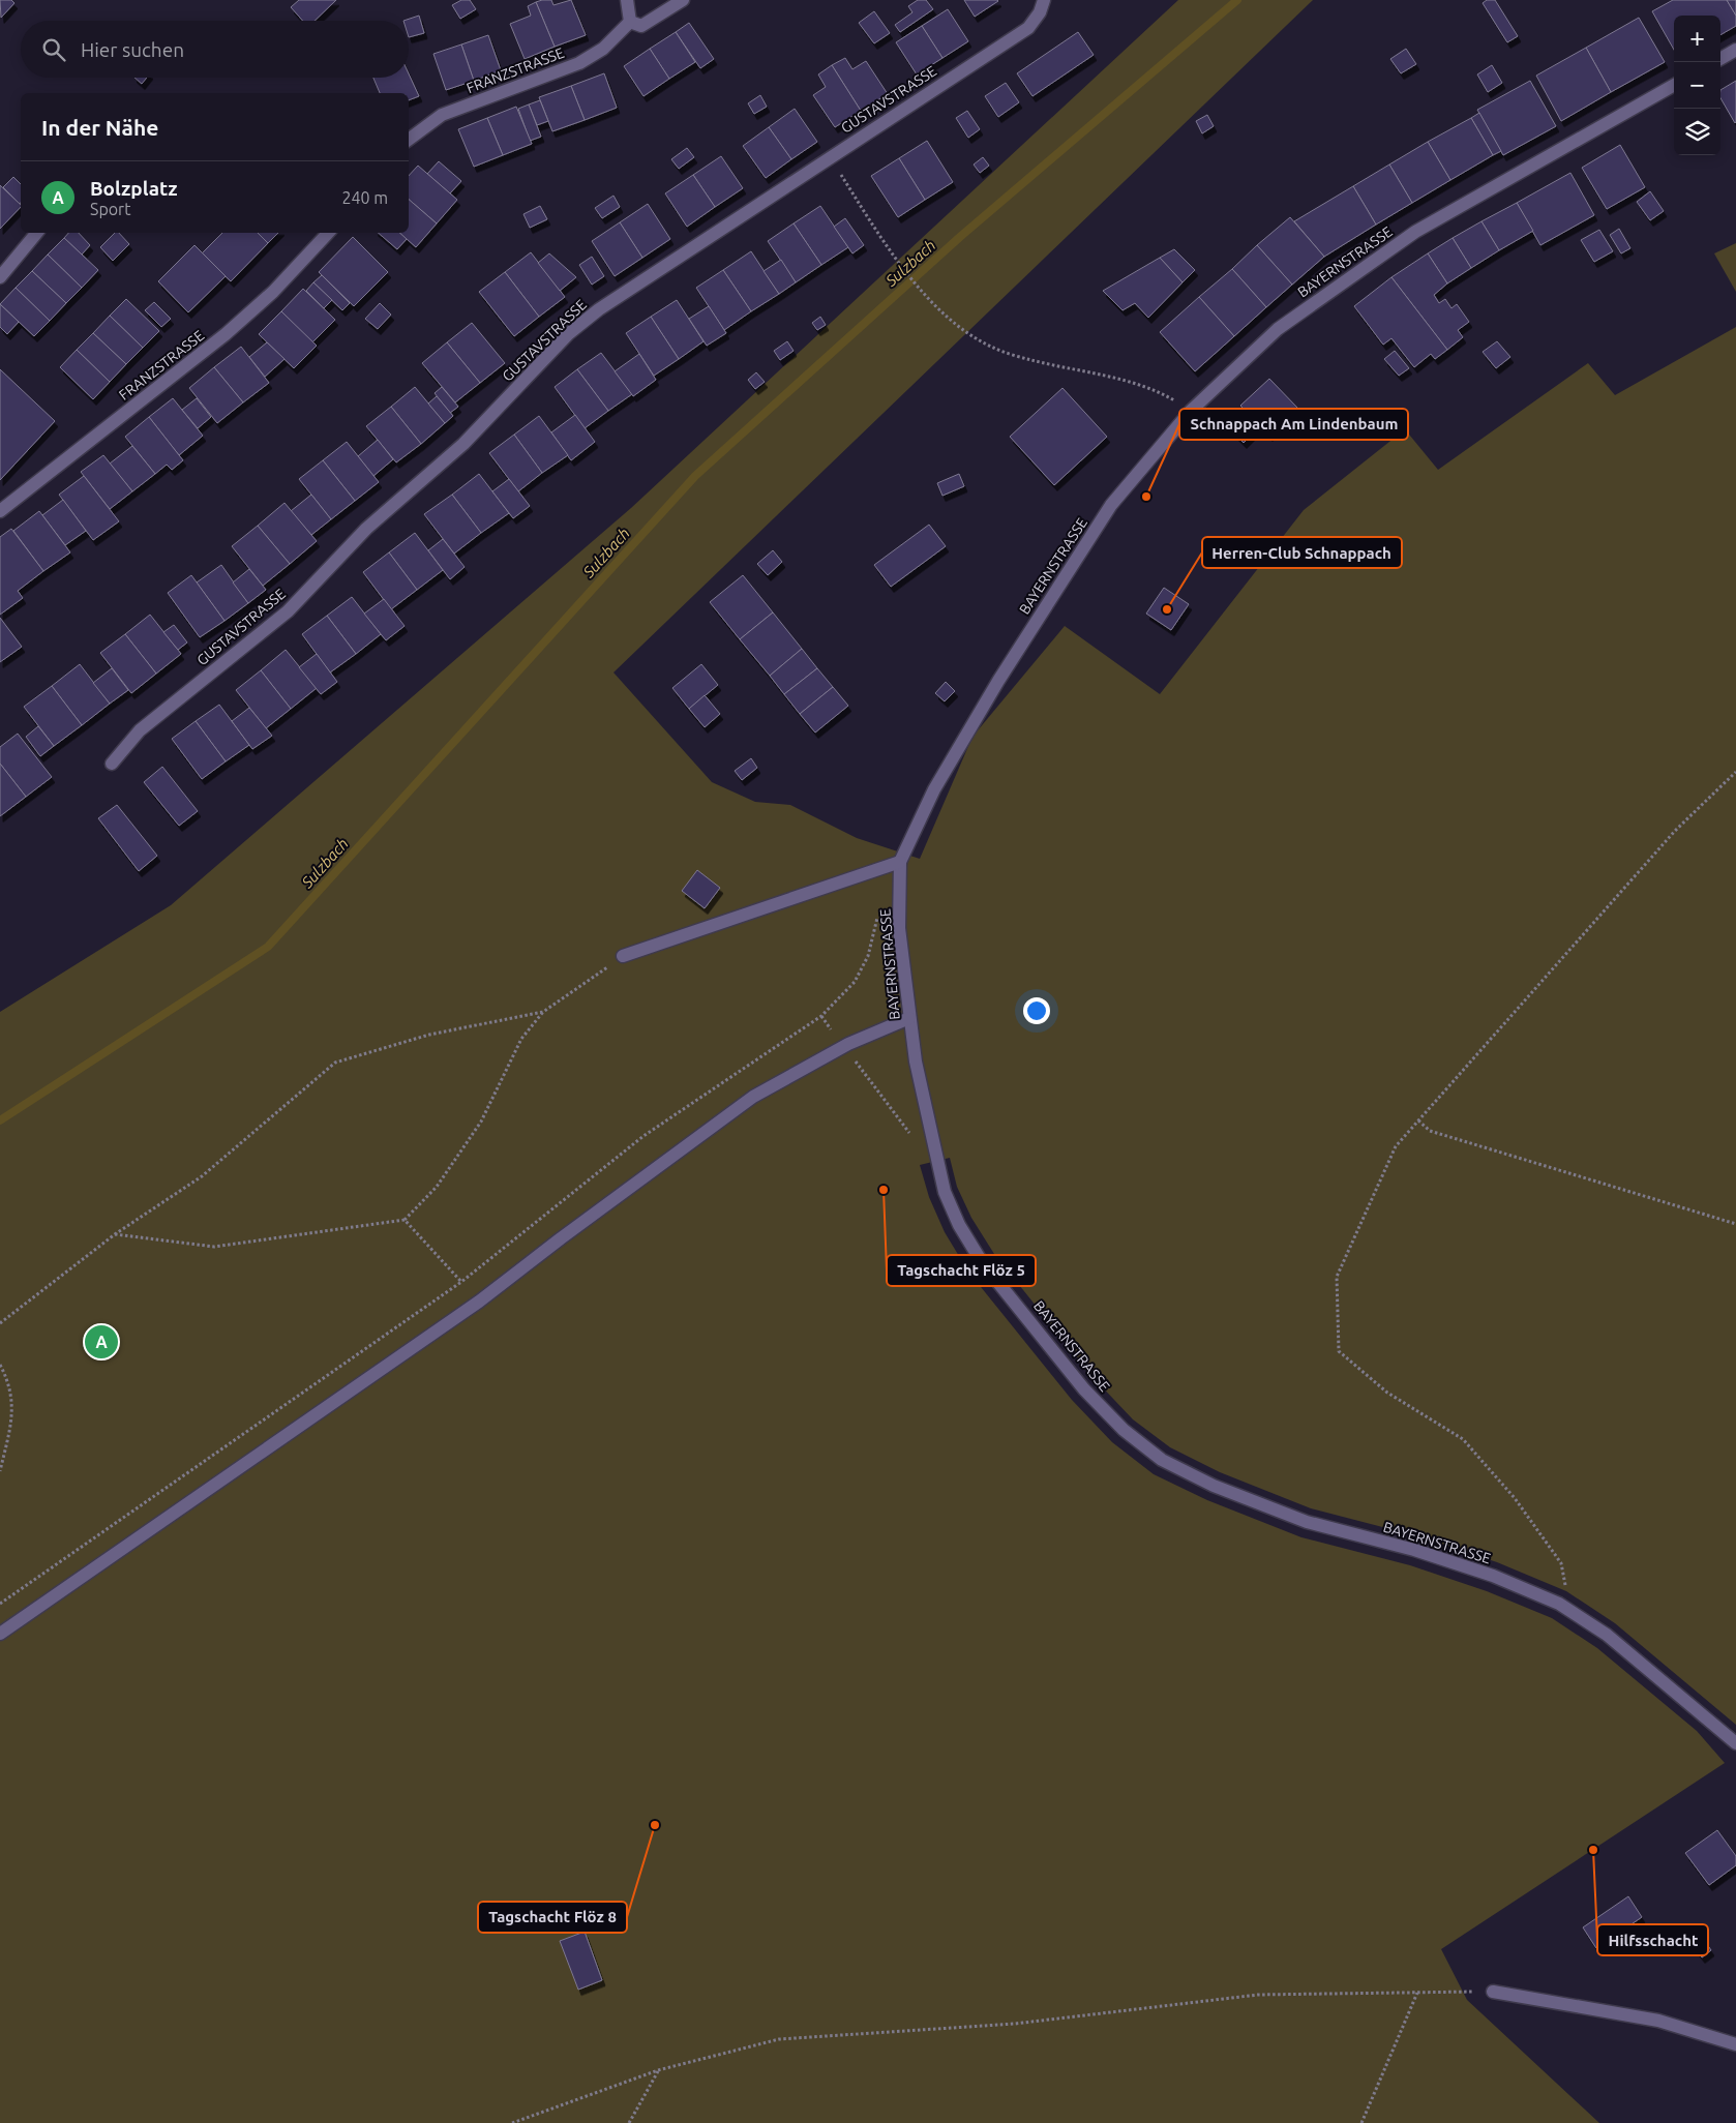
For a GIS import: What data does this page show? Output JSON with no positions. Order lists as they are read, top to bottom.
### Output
{
  "streets": {
    "street": ["FRANZSTRASSE", "GUSTAVSTRASSE", "BAYERNSTRASSE"]
  },
  "water": ["Sulzbach"],
  "places": [
    "Schnappach Am Lindenbaum",
    "Herren-Club Schnappach",
    "Tagschacht Flöz 5",
    "Tagschacht Flöz 8",
    "Hilfsschacht"
  ],
  "page": {
    "map_buttons": ["+", "−"],
    "search": "Hier suchen",
    "heading": "In der Nähe",
    "list": [
      {
        "mark": "A",
        "name": "Bolzplatz",
        "note": "Sport",
        "value": "240 m"
      }
    ],
    "pins": "A"
  }
}
